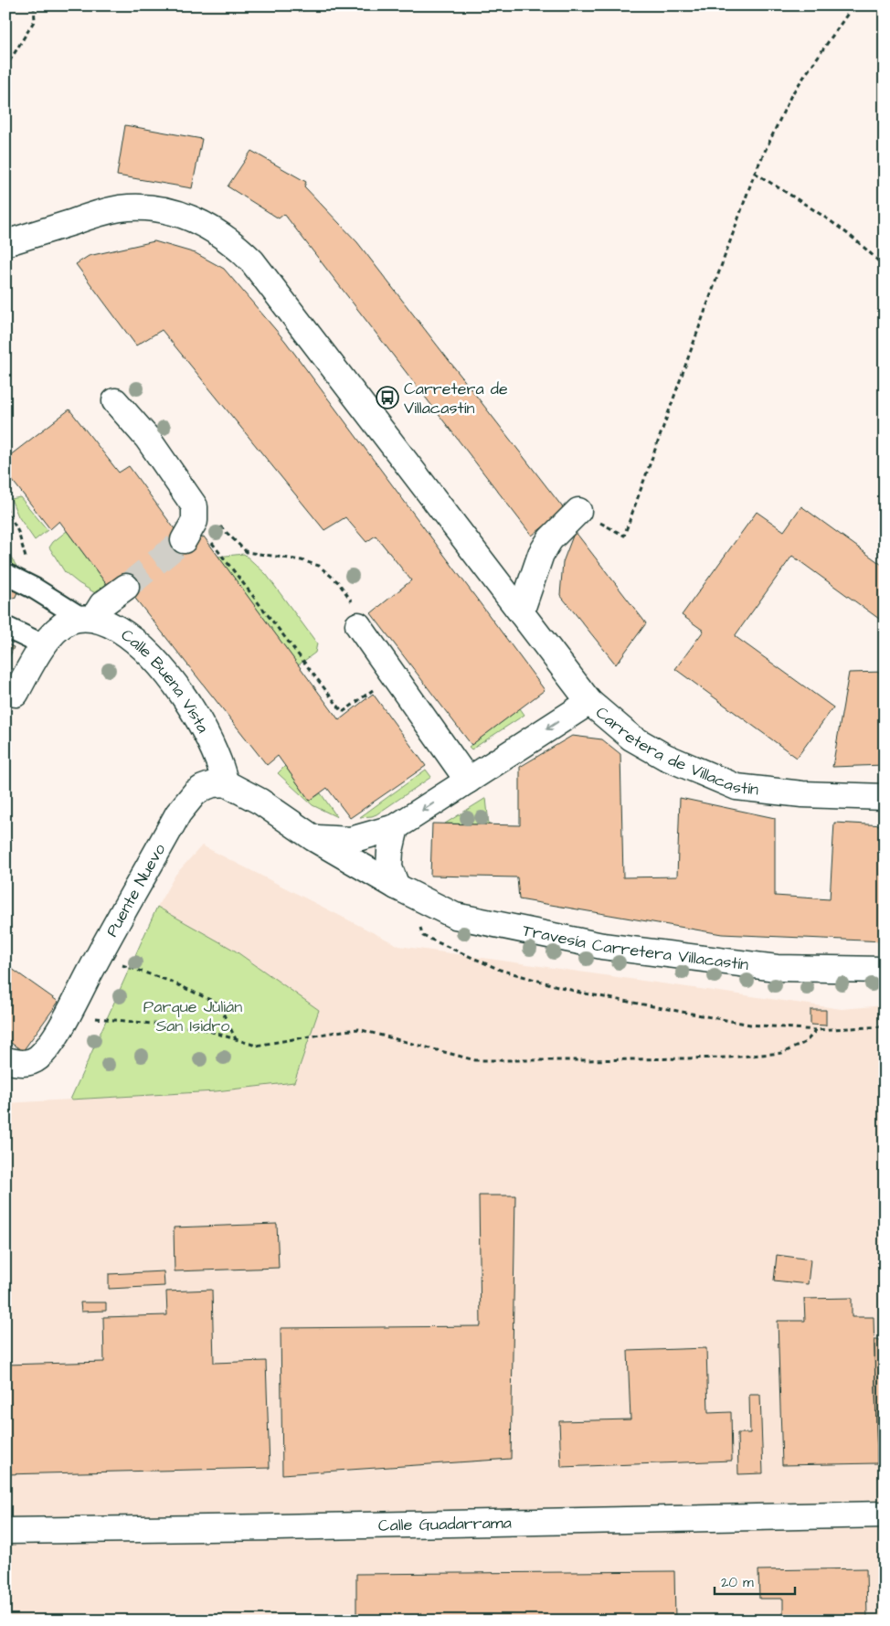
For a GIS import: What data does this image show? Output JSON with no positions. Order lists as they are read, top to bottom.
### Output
{
  "streets": {
    "street": [
      "Calle Buena Vista",
      "Carretera de Villacastín",
      "Puente Nuevo",
      "Travesía Carretera Villacastín",
      "Calle Guadarrama"
    ]
  },
  "crossings": [
    ["Calle Buena Vista", "Puente Nuevo"]
  ],
  "parks": ["Parque Julián San Isidro"],
  "places": {
    "bus stop": ["Carretera de Villacastín"]
  },
  "scale_bar": "20 m"
}
